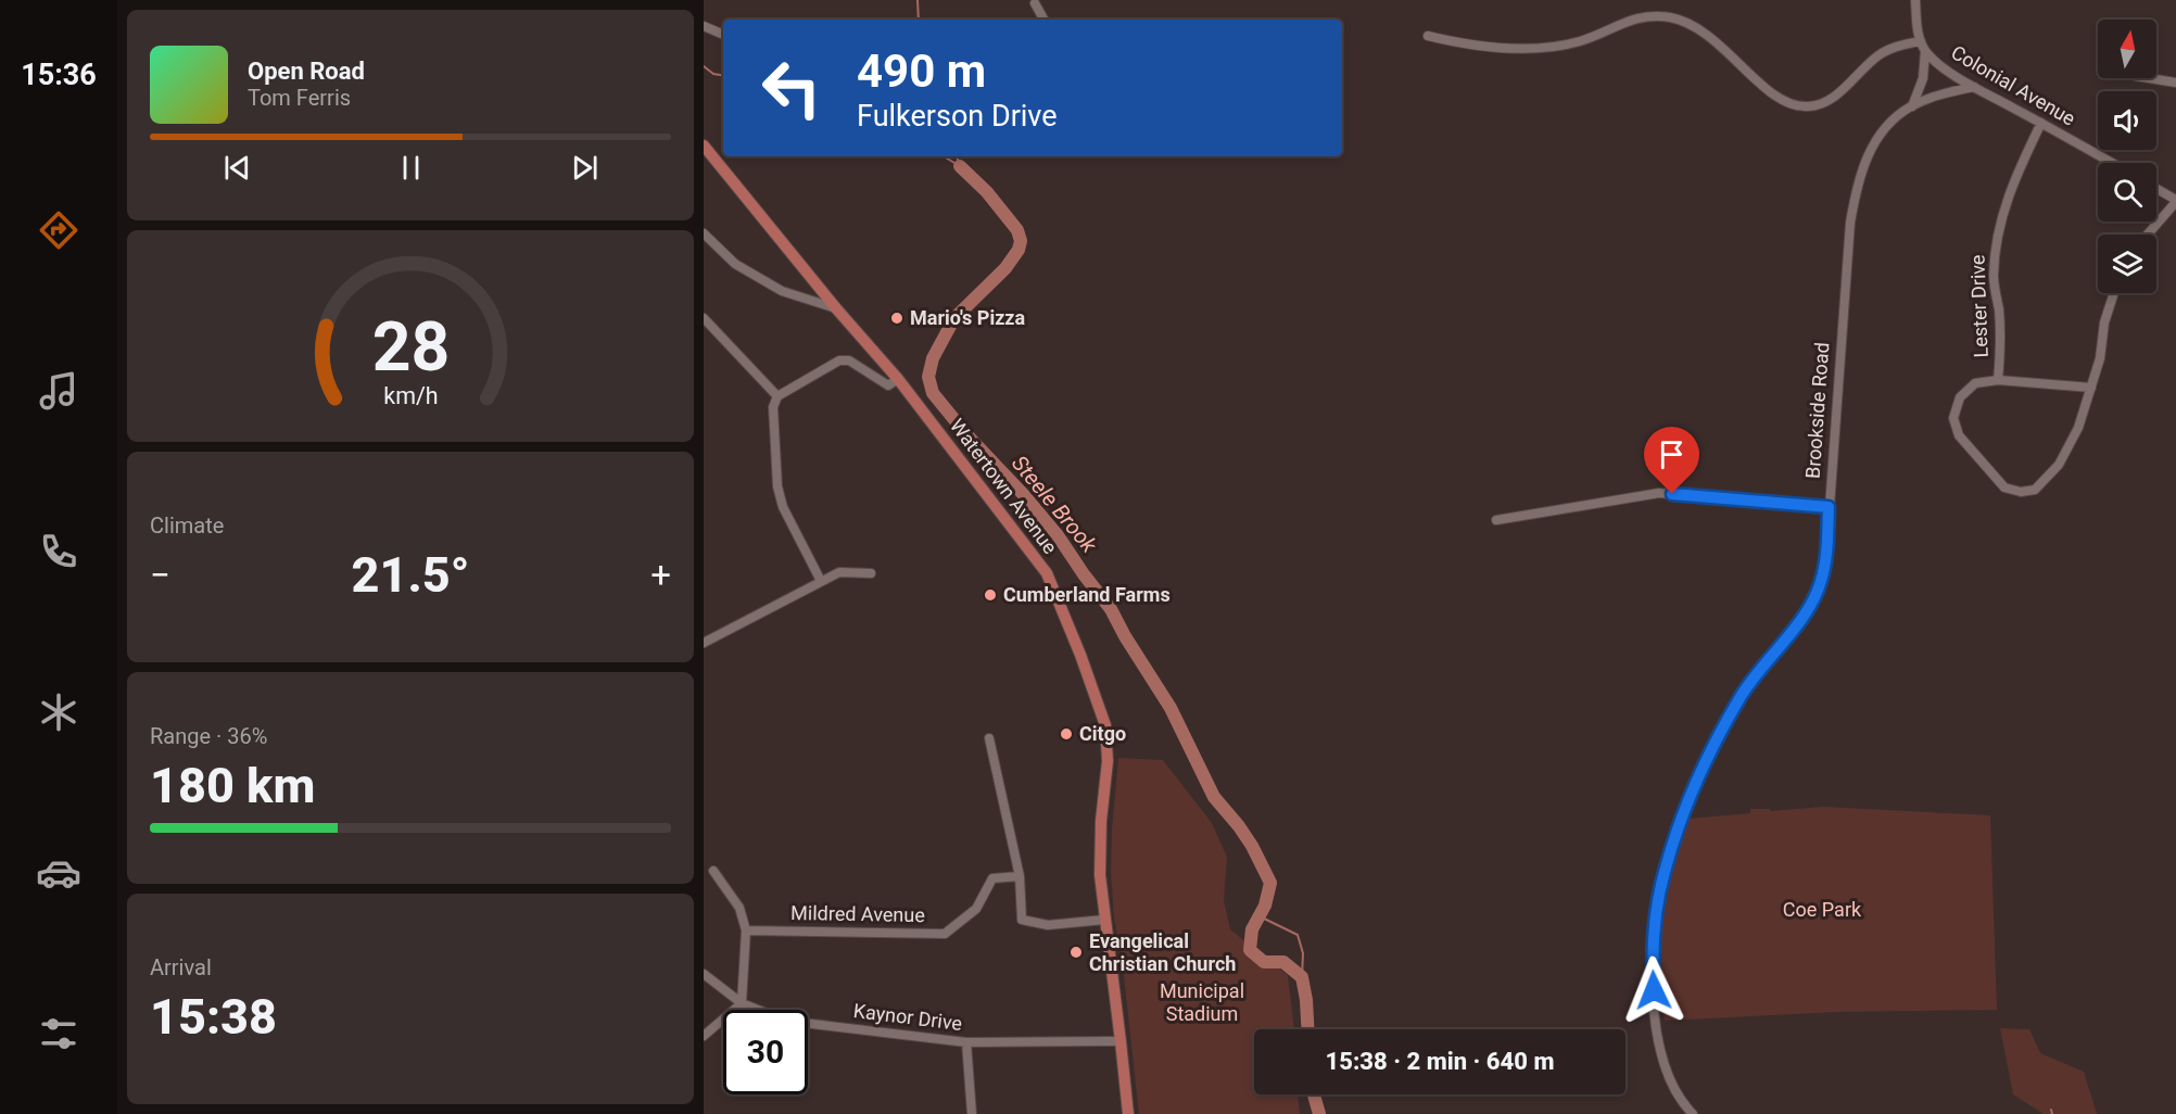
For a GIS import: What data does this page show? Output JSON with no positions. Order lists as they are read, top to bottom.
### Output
{
  "streets": {
    "main road": ["Watertown Avenue"],
    "street": [
      "Colonial Avenue",
      "Lester Drive",
      "Brookside Road",
      "Mildred Avenue",
      "Kaynor Drive"
    ]
  },
  "crossings": [
    ["Colonial Avenue", "Lester Drive"],
    ["Colonial Avenue", "Brookside Road"],
    ["Watertown Avenue", "Kaynor Drive"]
  ],
  "water": ["Steele Brook"],
  "parks": ["Coe Park", "Municipal Stadium"],
  "places": [
    "Mario's Pizza",
    "Cumberland Farms",
    "Citgo",
    "Evangelical Christian Church"
  ],
  "north": "top",
  "page": {
    "tabs": "15:36",
    "turn": ["490 m", "Fulkerson Drive"],
    "song": ["Open Road", "Tom Ferris"],
    "tile": [
      "Climate",
      ["Range · 36%", "180 km"],
      ["Arrival", "15:38"]
    ],
    "heat": ["−", "21.5°", "+"],
    "limit": "30",
    "trip": "15:38 · 2 min · 640 m",
    "gauge": ["28", "km/h"]
  }
}
